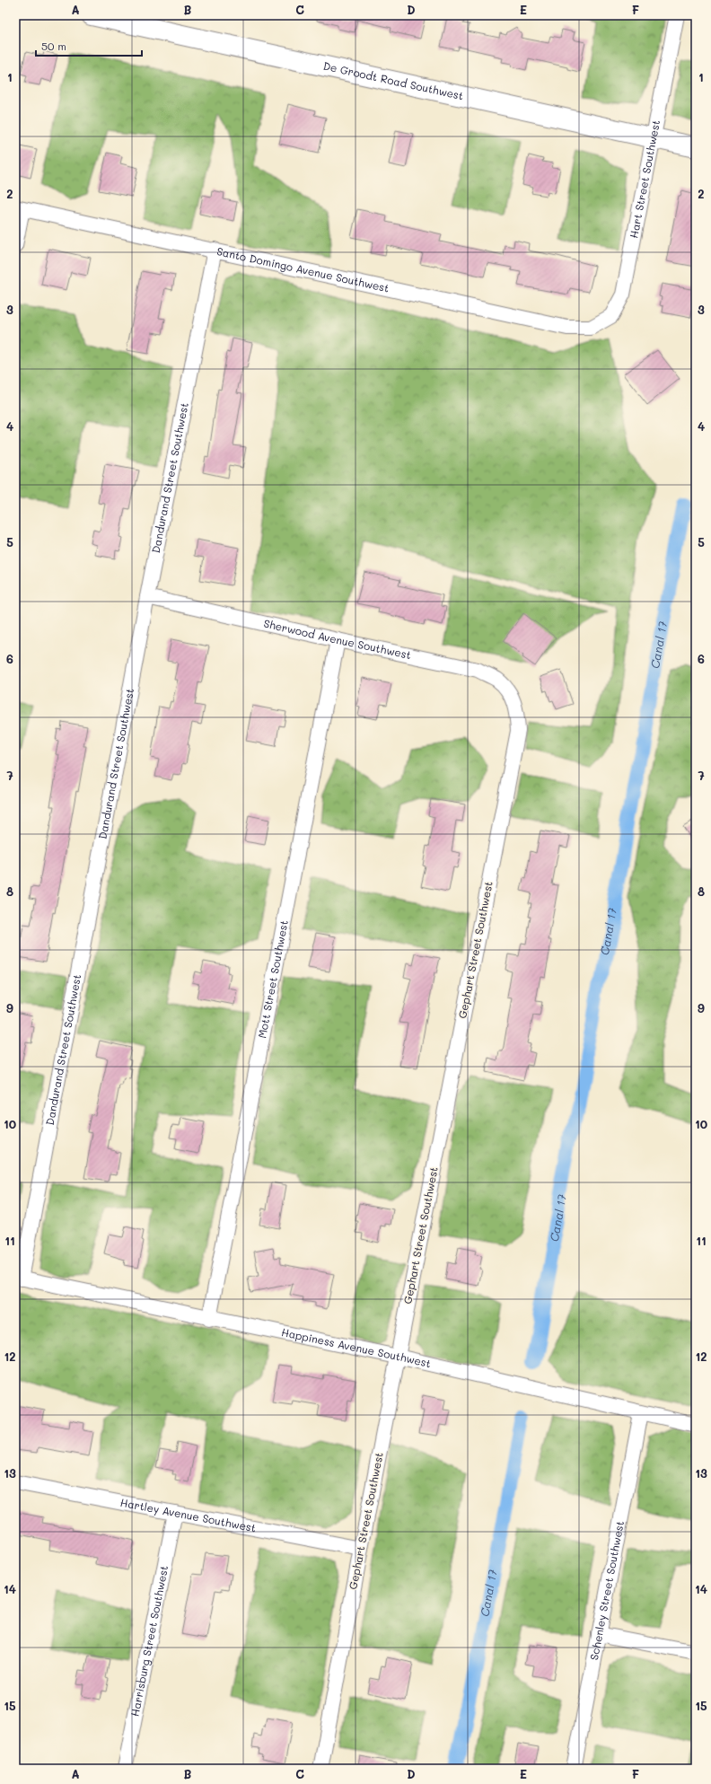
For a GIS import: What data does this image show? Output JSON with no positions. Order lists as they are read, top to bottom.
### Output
{
  "streets": {
    "street": [
      "De Groodt Road Southwest",
      "Hart Street Southwest",
      "Santo Domingo Avenue Southwest",
      "Dandurand Street Southwest",
      "Sherwood Avenue Southwest",
      "Gephart Street Southwest",
      "Mott Street Southwest",
      "Happiness Avenue Southwest",
      "Hartley Avenue Southwest",
      "Schenley Street Southwest",
      "Harrisburg Street Southwest"
    ]
  },
  "crossings": [
    ["De Groodt Road Southwest", "Hart Street Southwest"],
    ["Hart Street Southwest", "Santo Domingo Avenue Southwest"],
    ["Santo Domingo Avenue Southwest", "Dandurand Street Southwest"],
    ["Dandurand Street Southwest", "Sherwood Avenue Southwest"],
    ["Dandurand Street Southwest", "Happiness Avenue Southwest"],
    ["Sherwood Avenue Southwest", "Gephart Street Southwest"],
    ["Sherwood Avenue Southwest", "Mott Street Southwest"],
    ["Gephart Street Southwest", "Happiness Avenue Southwest"],
    ["Gephart Street Southwest", "Hartley Avenue Southwest"],
    ["Mott Street Southwest", "Happiness Avenue Southwest"],
    ["Happiness Avenue Southwest", "Schenley Street Southwest"],
    ["Hartley Avenue Southwest", "Harrisburg Street Southwest"]
  ],
  "water": ["Canal 17"],
  "scale_bar": "50 m",
  "grid": {
    "columns": [
      "A",
      "B",
      "C",
      "D",
      "E",
      "F"
    ],
    "rows": [
      "1",
      "2",
      "3",
      "4",
      "5",
      "6",
      "7",
      "8",
      "9",
      "10",
      "11",
      "12",
      "13",
      "14",
      "15"
    ]
  }
}
